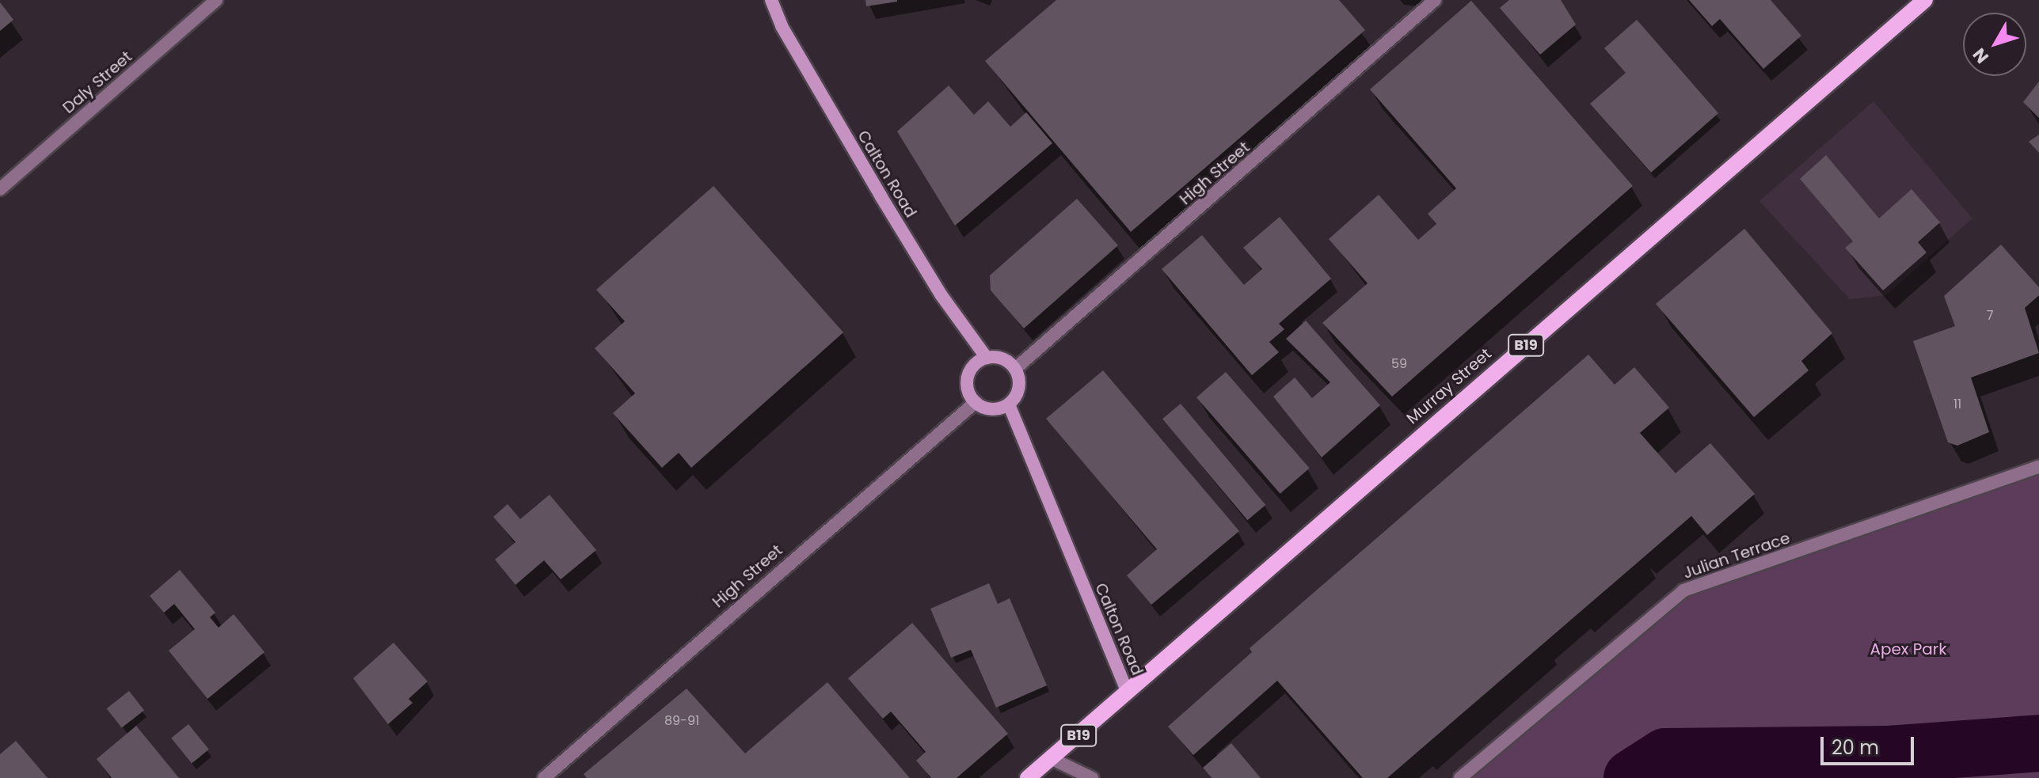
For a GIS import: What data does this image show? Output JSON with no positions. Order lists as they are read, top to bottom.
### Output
{
  "streets": {
    "main road": ["Calton Road", "B19", "Murray Street"],
    "street": ["Daly Street", "High Street", "Julian Terrace"]
  },
  "crossings": [
    ["High Street", "Calton Road"],
    ["Calton Road", "Murray Street"]
  ],
  "parks": ["Apex Park"],
  "house_numbers": [
    "7",
    "59",
    "11",
    "89-91"
  ],
  "scale_bar": "20 m",
  "north": "bottom left"
}
